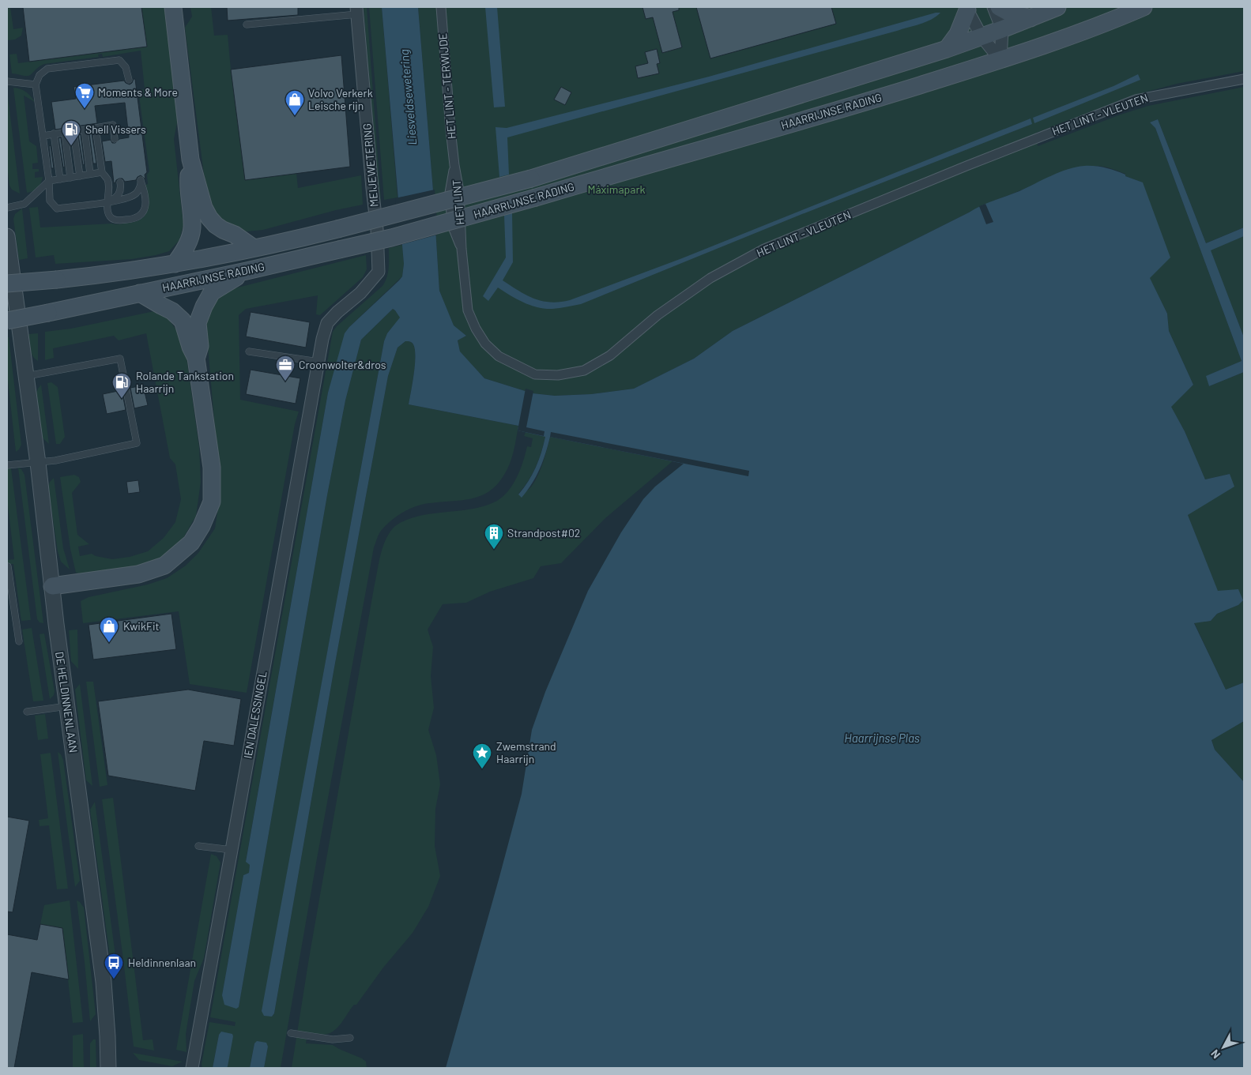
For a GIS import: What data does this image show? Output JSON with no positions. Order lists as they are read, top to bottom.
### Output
{
  "streets": {
    "main road": ["HAARRIJNSE RADING"],
    "street": [
      "HET LINT - TERWIJDE",
      "HET LINT - VLEUTEN",
      "MEIJEWETERING",
      "HET LINT",
      "DE HELDINNENLAAN",
      "IEN DALESSINGEL"
    ]
  },
  "crossings": [
    ["HET LINT - TERWIJDE", "HET LINT"],
    ["HET LINT - VLEUTEN", "HET LINT"],
    ["MEIJEWETERING", "IEN DALESSINGEL"]
  ],
  "water": ["Liesveldsewetering", "Haarrijnse Plas"],
  "parks": ["Máximapark"],
  "places": {
    "supermarket": ["Moments & More"],
    "shop": ["Volvo Verkerk Leische rijn", "KwikFit"],
    "fuel station": ["Shell Vissers", "Rolande Tankstation Haarrijn"],
    "office": ["Croonwolter&dros"],
    "building": ["Strandpost#02"],
    "place": ["Zwemstrand Haarrijn"],
    "bus stop": ["Heldinnenlaan"]
  },
  "north": "bottom left"
}
